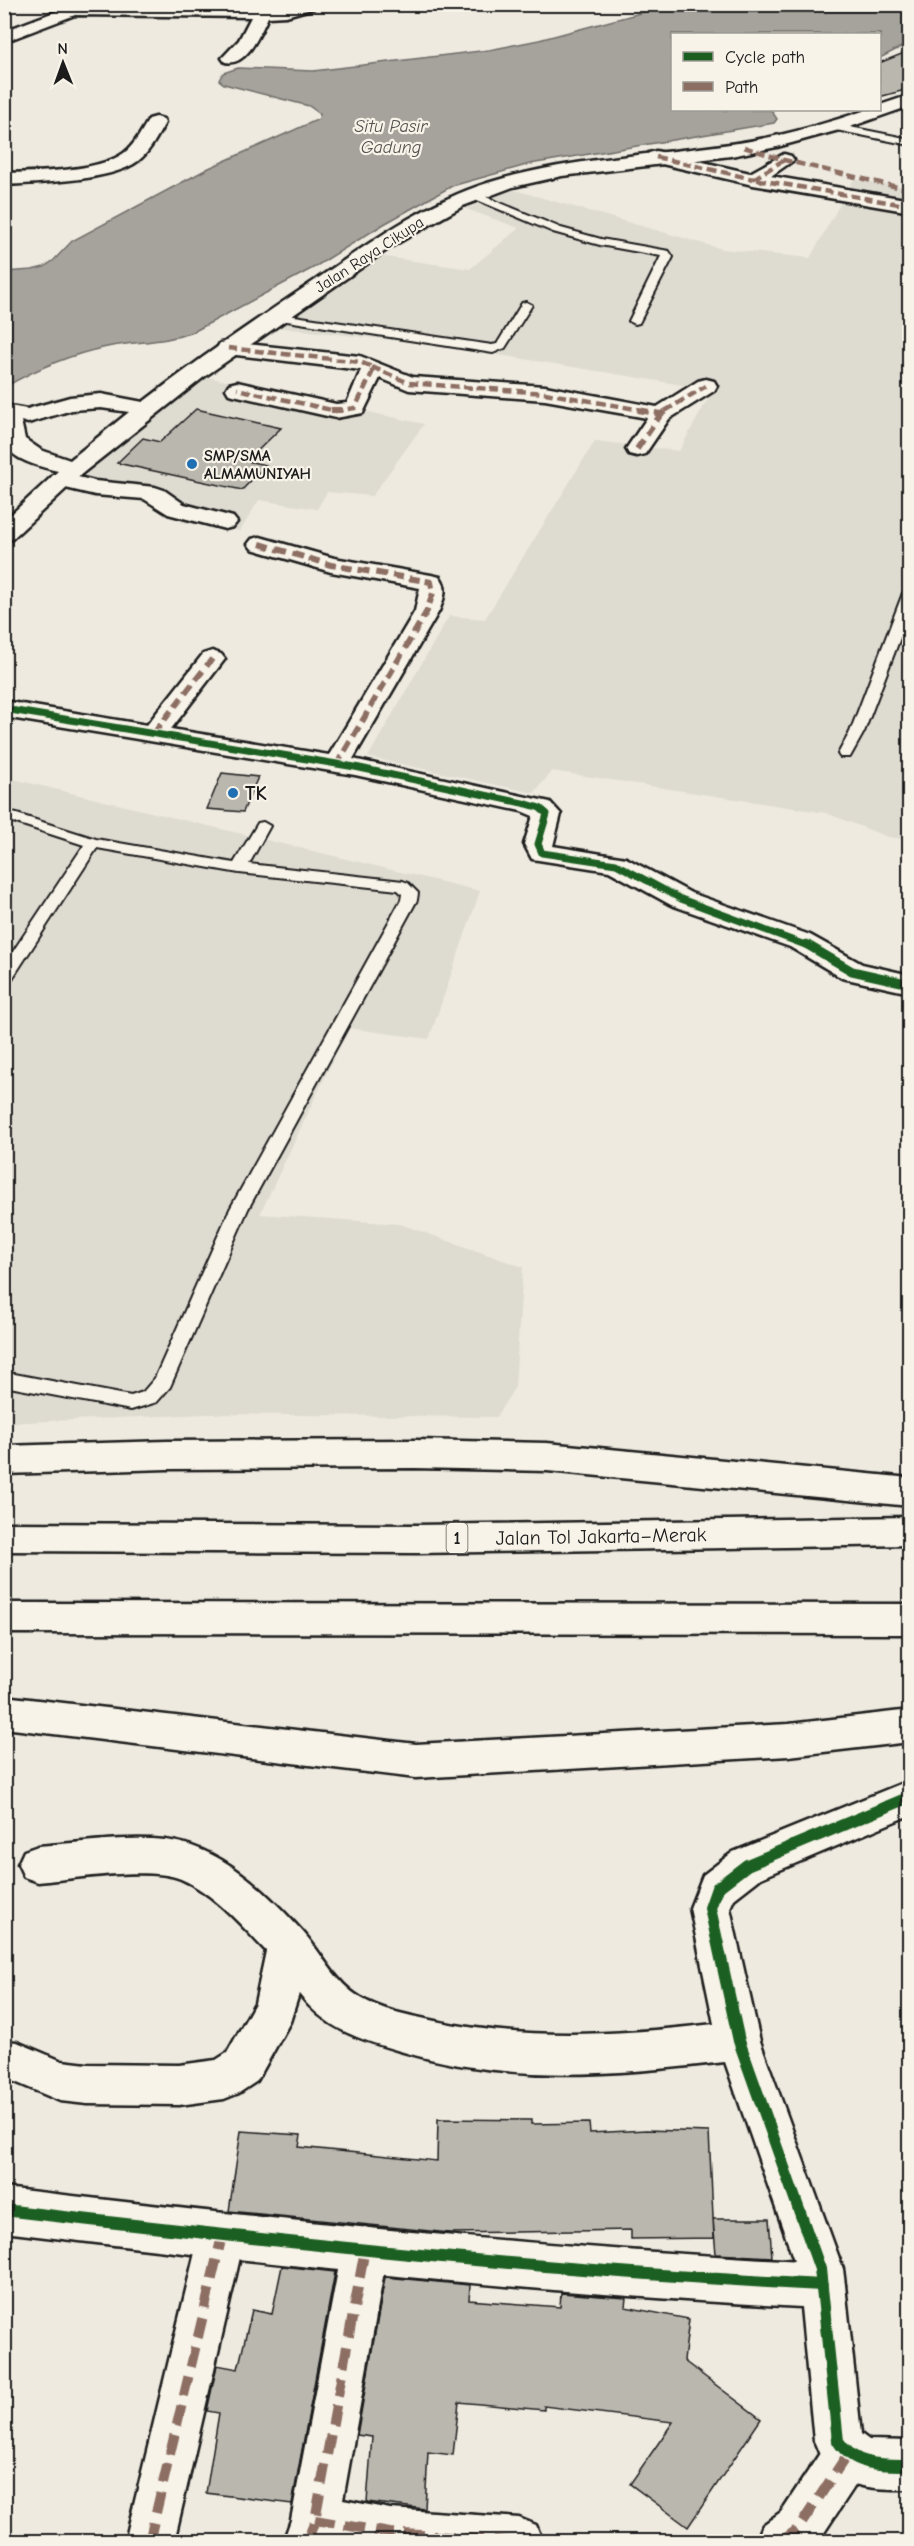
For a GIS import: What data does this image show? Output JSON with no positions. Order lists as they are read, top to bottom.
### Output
{
  "streets": {
    "main road": ["Jalan Raya Cikupa", "Jalan Tol Jakarta–Merak", "1"]
  },
  "water": ["Situ Pasir Gadung"],
  "places": ["SMP/SMA ALMAMUNIYAH", "TK"],
  "legend": ["Cycle path", "Path"],
  "north": "top"
}
